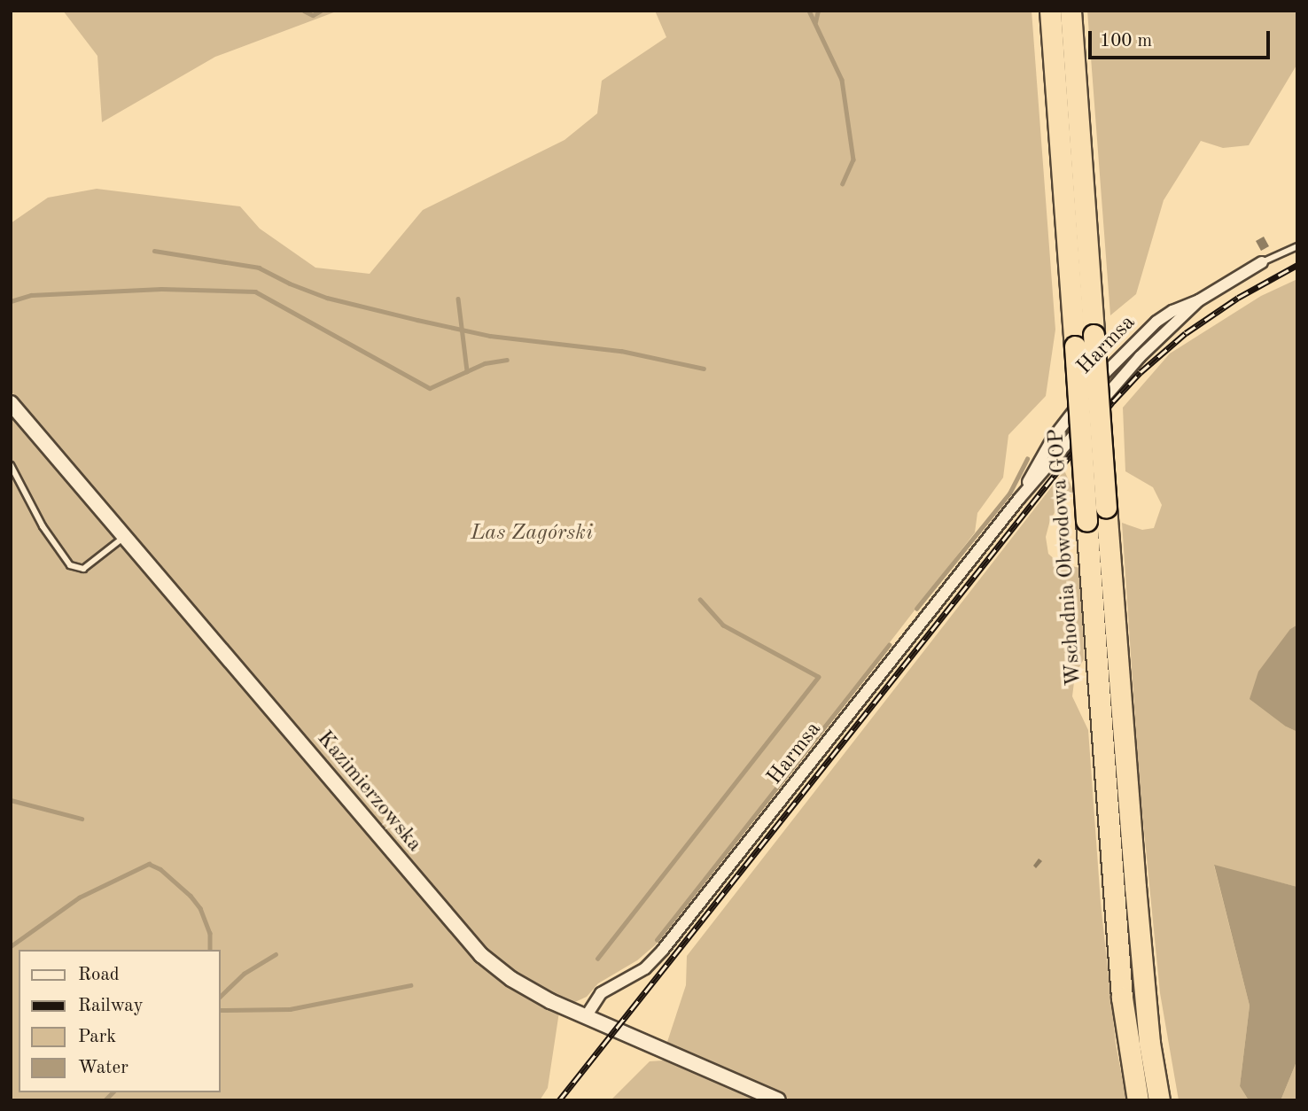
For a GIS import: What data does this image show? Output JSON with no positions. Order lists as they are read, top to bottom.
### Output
{
  "streets": {
    "highway": ["Wschodnia Obwodowa GOP"],
    "street": ["Harmsa", "Kazimierzowska"]
  },
  "crossings": [
    ["Harmsa", "Kazimierzowska"]
  ],
  "parks": ["Las Zagórski"],
  "legend": [
    "Road",
    "Railway",
    "Park",
    "Water"
  ],
  "scale_bar": "100 m"
}
